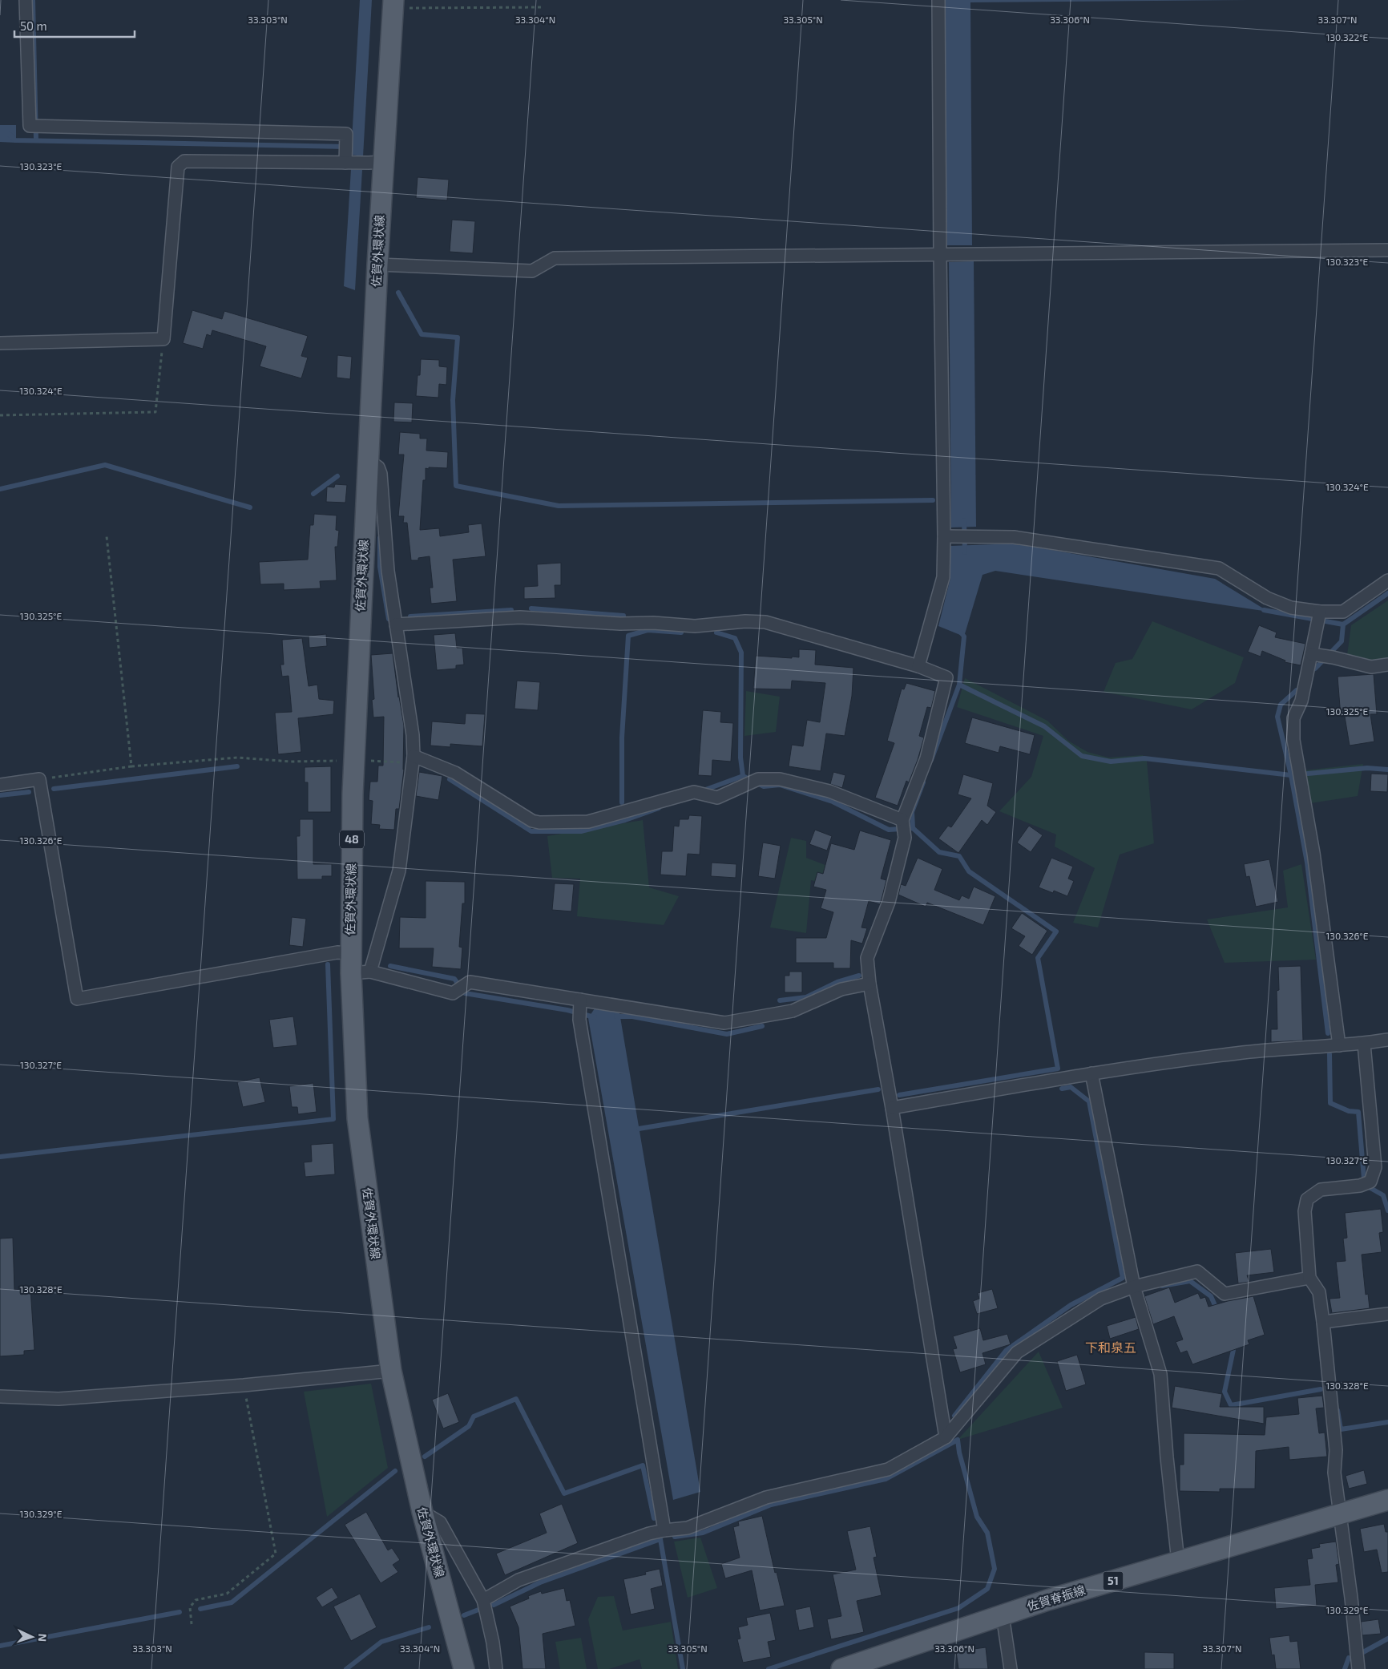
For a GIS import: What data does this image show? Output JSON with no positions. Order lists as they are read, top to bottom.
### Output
{
  "streets": {
    "main road": [
      "佐賀外環状線",
      "48",
      "51",
      "佐賀脊振線"
    ]
  },
  "districts": ["下和泉五"],
  "scale_bar": "50 m",
  "north": "right",
  "coordinates": [
    "33.303°N",
    "33.304°N",
    "33.305°N",
    "33.306°N",
    "33.307°N",
    "130.322°E",
    "130.323°E",
    "130.324°E",
    "130.325°E",
    "130.326°E",
    "130.327°E",
    "130.328°E",
    "130.329°E"
  ]
}
